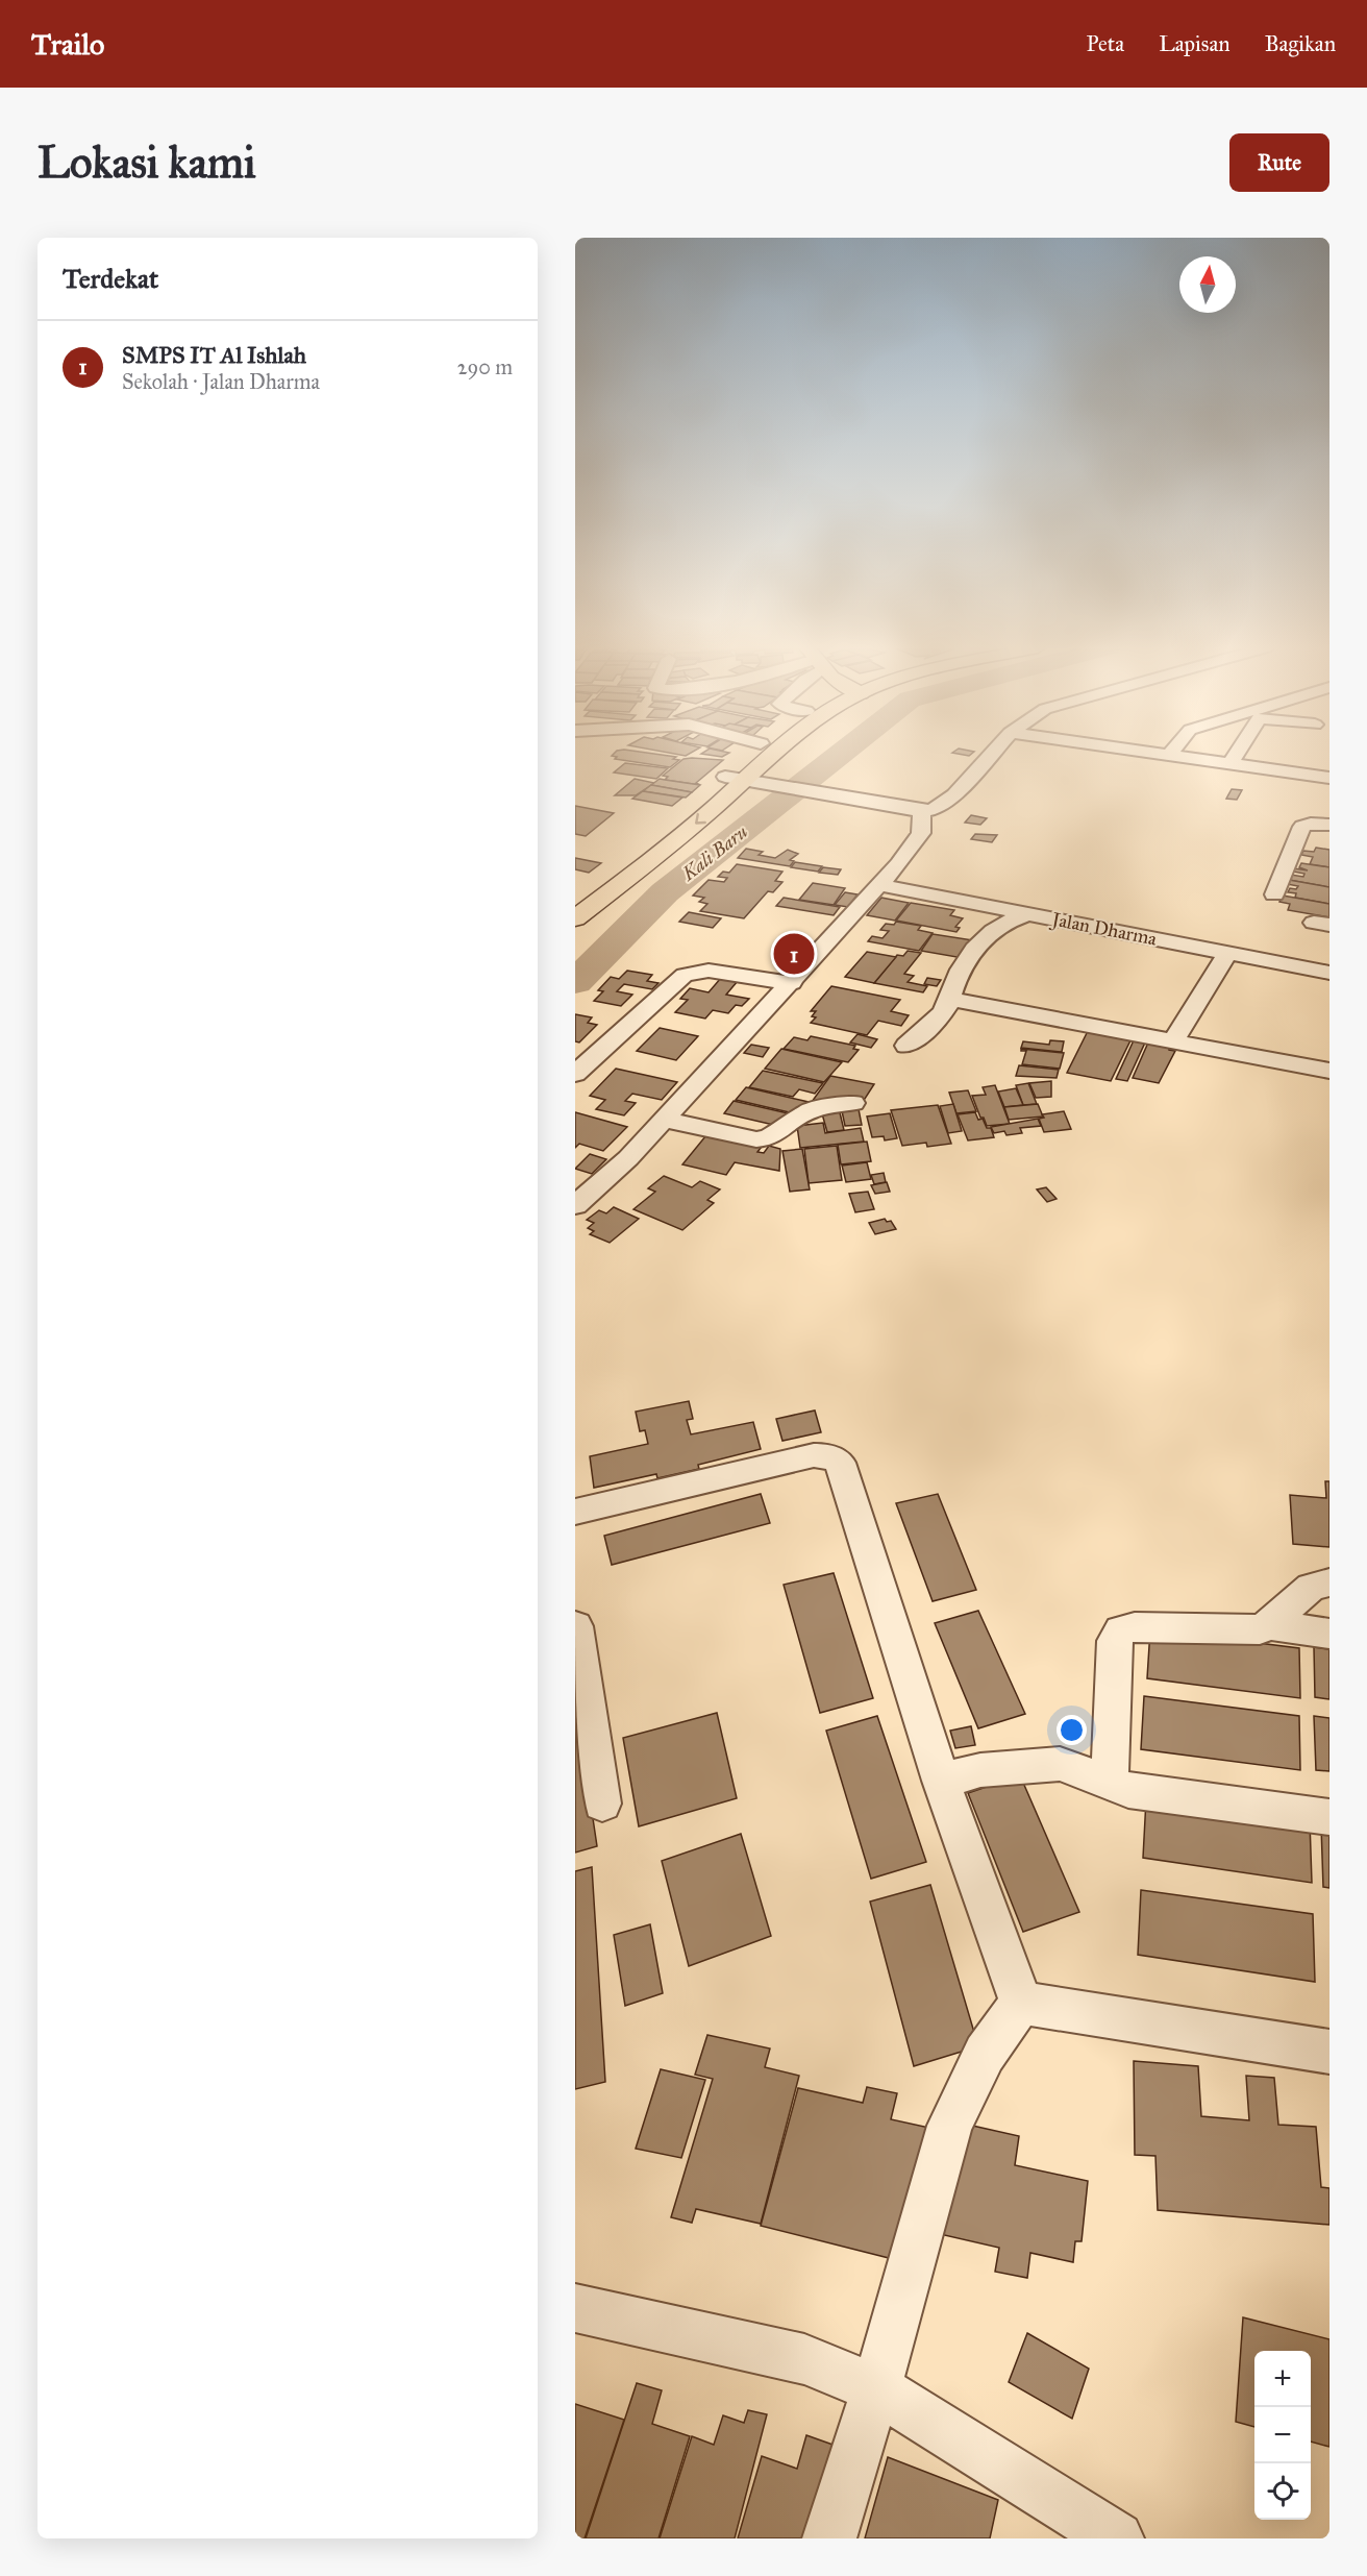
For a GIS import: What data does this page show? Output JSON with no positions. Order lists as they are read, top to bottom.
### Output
{
  "streets": {
    "street": ["Jalan Dharma"]
  },
  "water": ["Kali Baru"],
  "north": "top",
  "page": {
    "header": "Trailo",
    "nav": ["Peta", "Lapisan", "Bagikan"],
    "buttons": "Rute",
    "title": "Lokasi kami",
    "heading": "Terdekat",
    "list": [
      {
        "mark": "1",
        "name": "SMPS IT Al Ishlah",
        "note": "Sekolah · Jalan Dharma",
        "value": "290 m"
      }
    ],
    "pins": "1",
    "map_buttons": ["+", "−"]
  }
}
